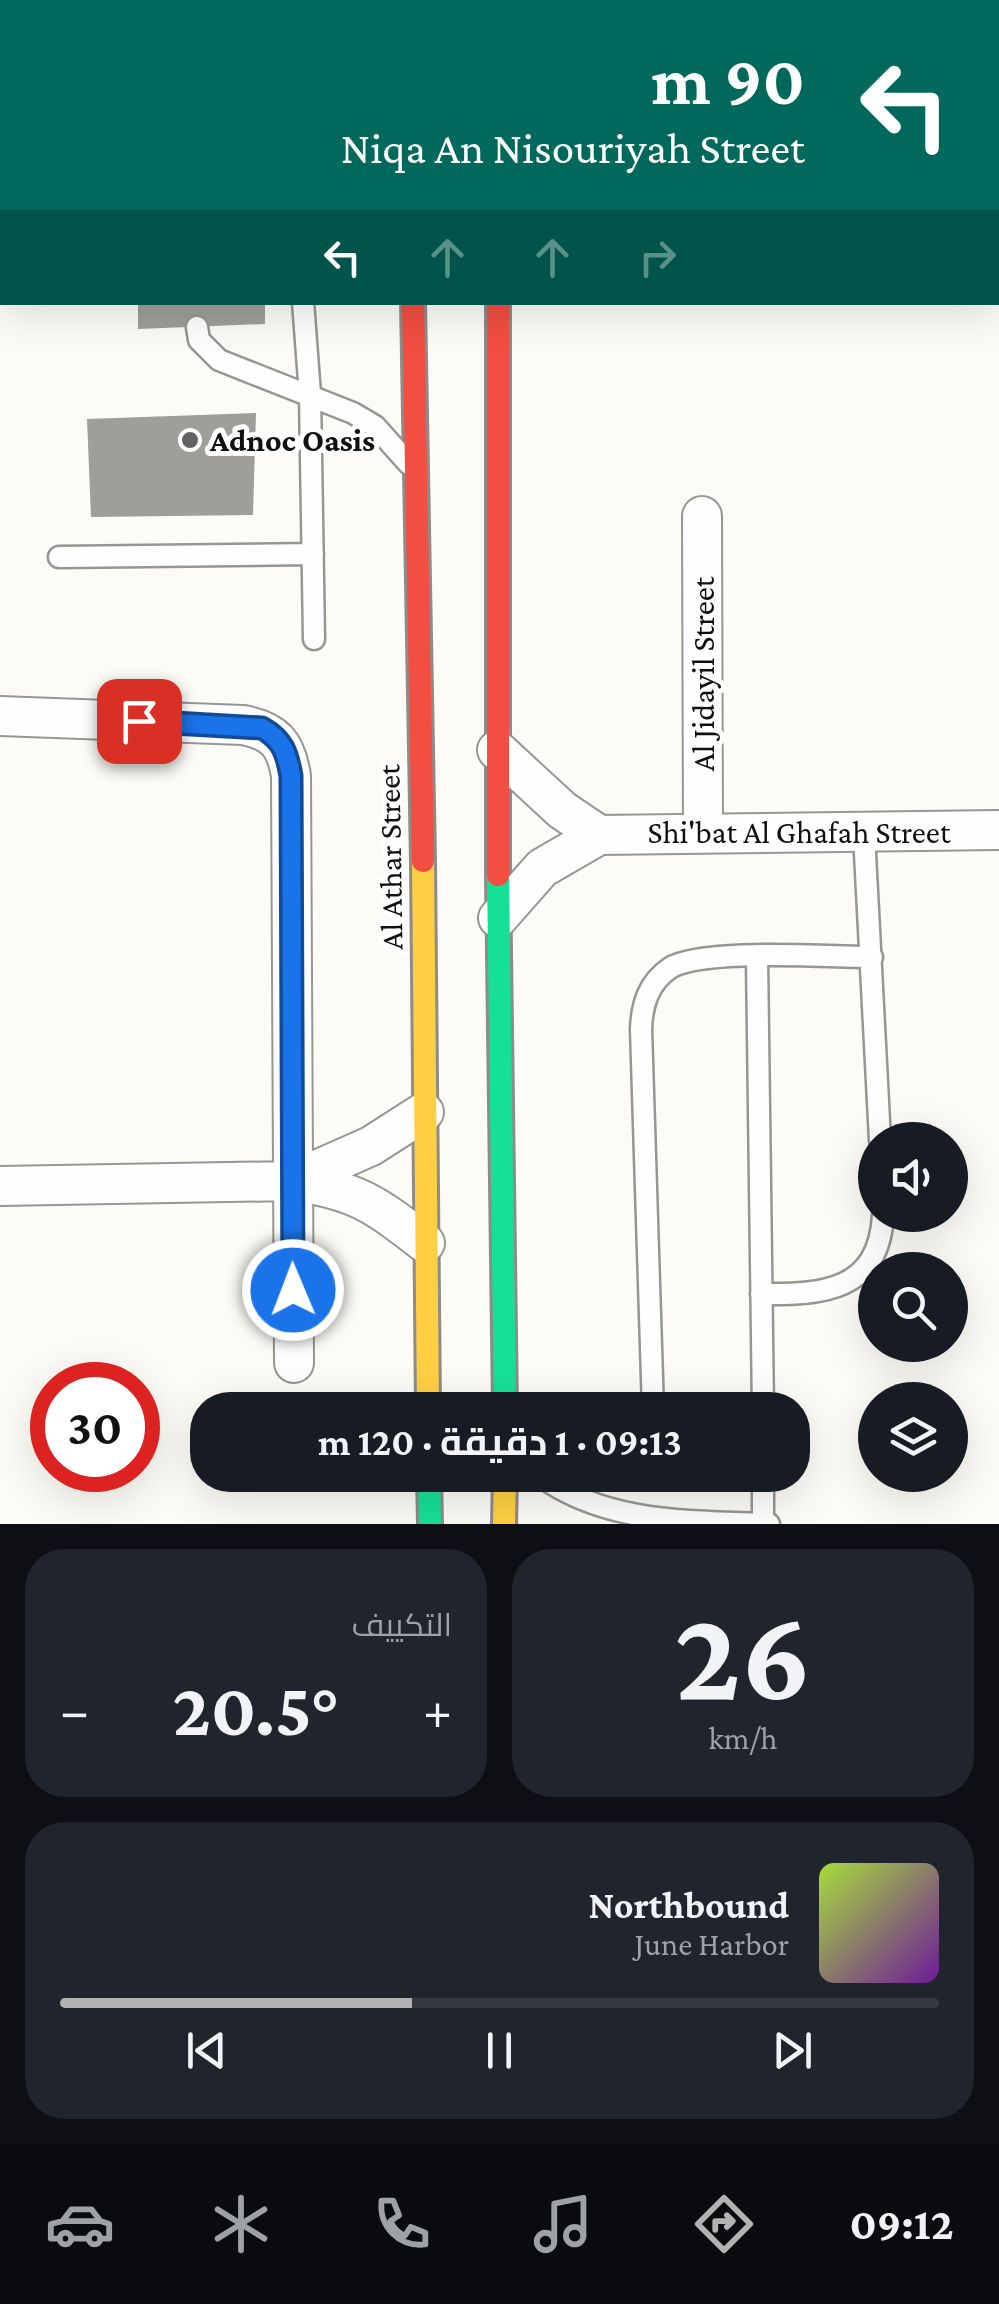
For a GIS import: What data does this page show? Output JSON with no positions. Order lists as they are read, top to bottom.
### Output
{
  "streets": {
    "street": ["Al Jidayil Street", "Shi'bat Al Ghafah Street", "Al Athar Street"]
  },
  "crossings": [
    ["Al Jidayil Street", "Shi'bat Al Ghafah Street"]
  ],
  "places": ["Adnoc Oasis"],
  "page": {
    "turn": ["90 m", "Niqa An Nisouriyah Street"],
    "limit": "30",
    "trip": "09:13 · 1 دقيقة · 120 m",
    "tile": [
      ["26", "km/h"],
      "التكييف"
    ],
    "heat": ["−", "20.5°", "+"],
    "song": ["Northbound", "June Harbor"],
    "tabs": "09:12"
  }
}
